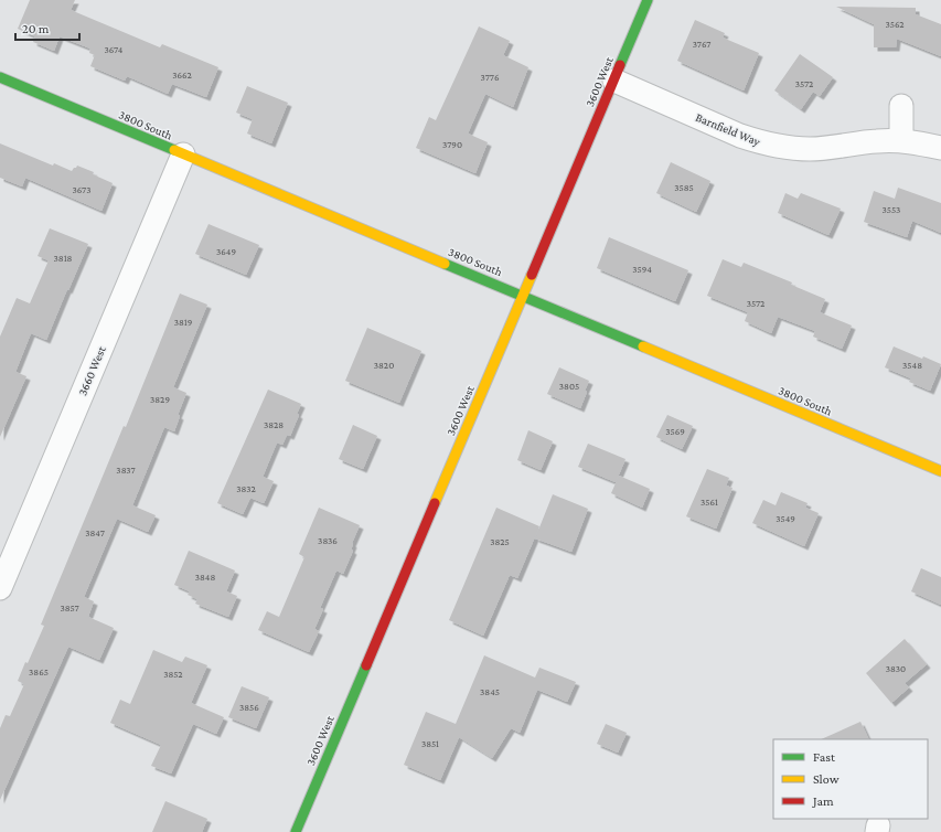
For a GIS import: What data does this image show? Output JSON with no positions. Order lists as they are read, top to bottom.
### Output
{
  "streets": {
    "street": [
      "3600 West",
      "3800 South",
      "Barnfield Way",
      "3660 West"
    ]
  },
  "crossings": [
    ["3600 West", "3800 South"],
    ["3600 West", "Barnfield Way"],
    ["3800 South", "3660 West"]
  ],
  "house_numbers": [
    "3562",
    "3767",
    "3674",
    "3662",
    "3776",
    "3572",
    "3790",
    "3585",
    "3673",
    "3553",
    "3649",
    "3818",
    "3594",
    "3572",
    "3819",
    "3820",
    "3548",
    "3805",
    "3829",
    "3828",
    "3569",
    "3837",
    "3832",
    "3561",
    "3549",
    "3847",
    "3836",
    "3825",
    "3848",
    "3857",
    "3830",
    "3865",
    "3852",
    "3845",
    "3856",
    "3851"
  ],
  "legend": ["Fast", "Slow", "Jam"],
  "scale_bar": "20 m"
}
